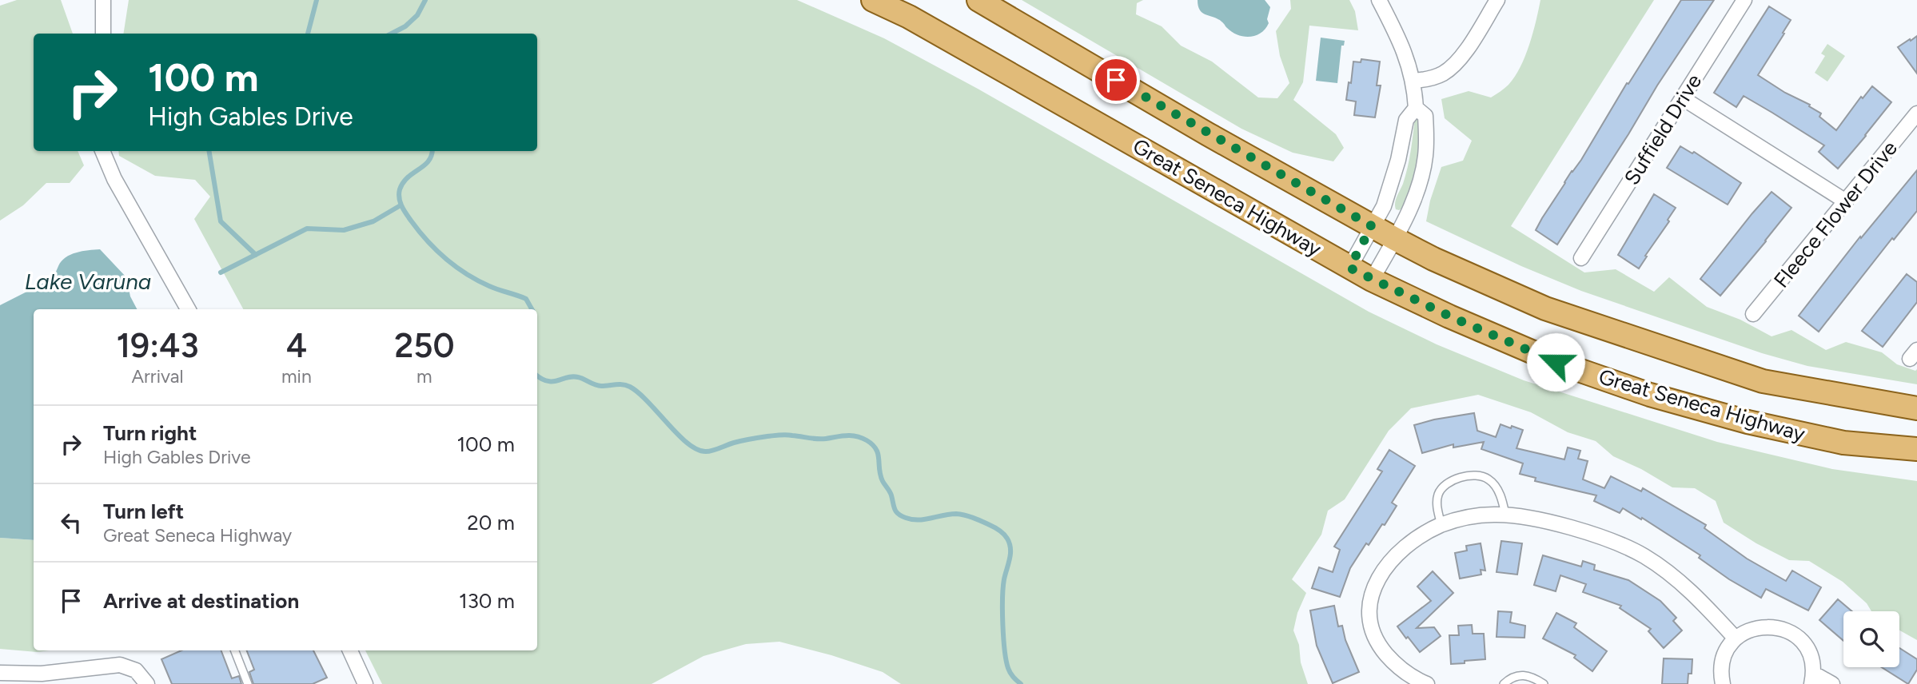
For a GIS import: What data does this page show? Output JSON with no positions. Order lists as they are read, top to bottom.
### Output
{
  "streets": {
    "main road": ["Great Seneca Highway"],
    "street": ["Suffield Drive", "Fleece Flower Drive"]
  },
  "water": ["Lake Varuna"],
  "page": {
    "turn": ["100 m", "High Gables Drive"],
    "eta": [
      "19:43",
      "Arrival",
      "4",
      "min",
      "250",
      "m"
    ],
    "list": [
      {
        "name": "Turn right",
        "note": "High Gables Drive",
        "value": "100 m"
      },
      {
        "name": "Turn left",
        "note": "Great Seneca Highway",
        "value": "20 m"
      },
      {
        "name": "Arrive at destination",
        "value": "130 m"
      }
    ]
  }
}
